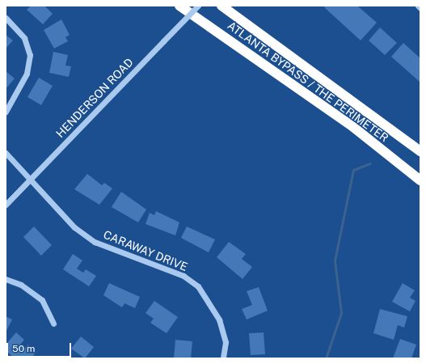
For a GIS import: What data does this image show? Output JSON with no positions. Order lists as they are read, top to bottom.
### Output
{
  "streets": {
    "highway": ["ATLANTA BYPASS / THE PERIMETER"],
    "street": ["HENDERSON ROAD", "CARAWAY DRIVE"]
  },
  "crossings": [
    ["HENDERSON ROAD", "CARAWAY DRIVE"]
  ],
  "scale_bar": "50 m"
}
